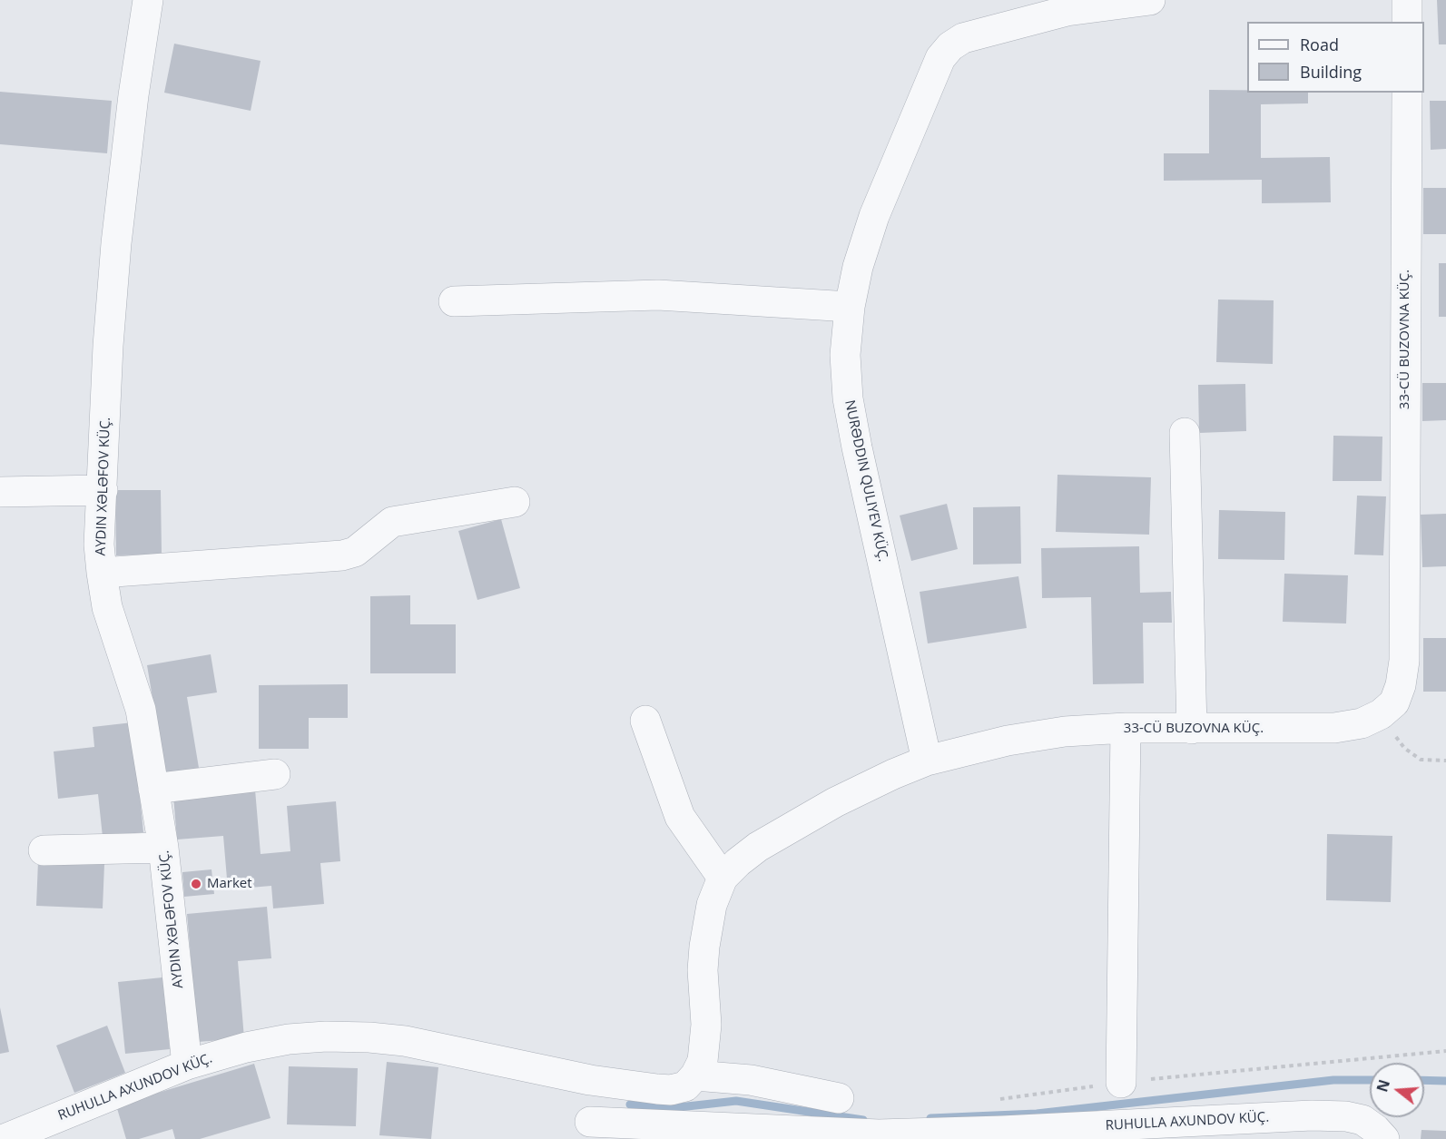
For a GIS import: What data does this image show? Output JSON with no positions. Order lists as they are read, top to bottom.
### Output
{
  "streets": {
    "street": ["33-CÜ BUZOVNA KÜÇ.", "NURƏDDIN QULIYEV KÜÇ.", "RUHULLA AXUNDOV KÜÇ."]
  },
  "crossings": [
    ["33-CÜ BUZOVNA KÜÇ.", "NURƏDDIN QULIYEV KÜÇ."]
  ],
  "places": ["Market"],
  "legend": ["Road", "Building"],
  "north": "left"
}
